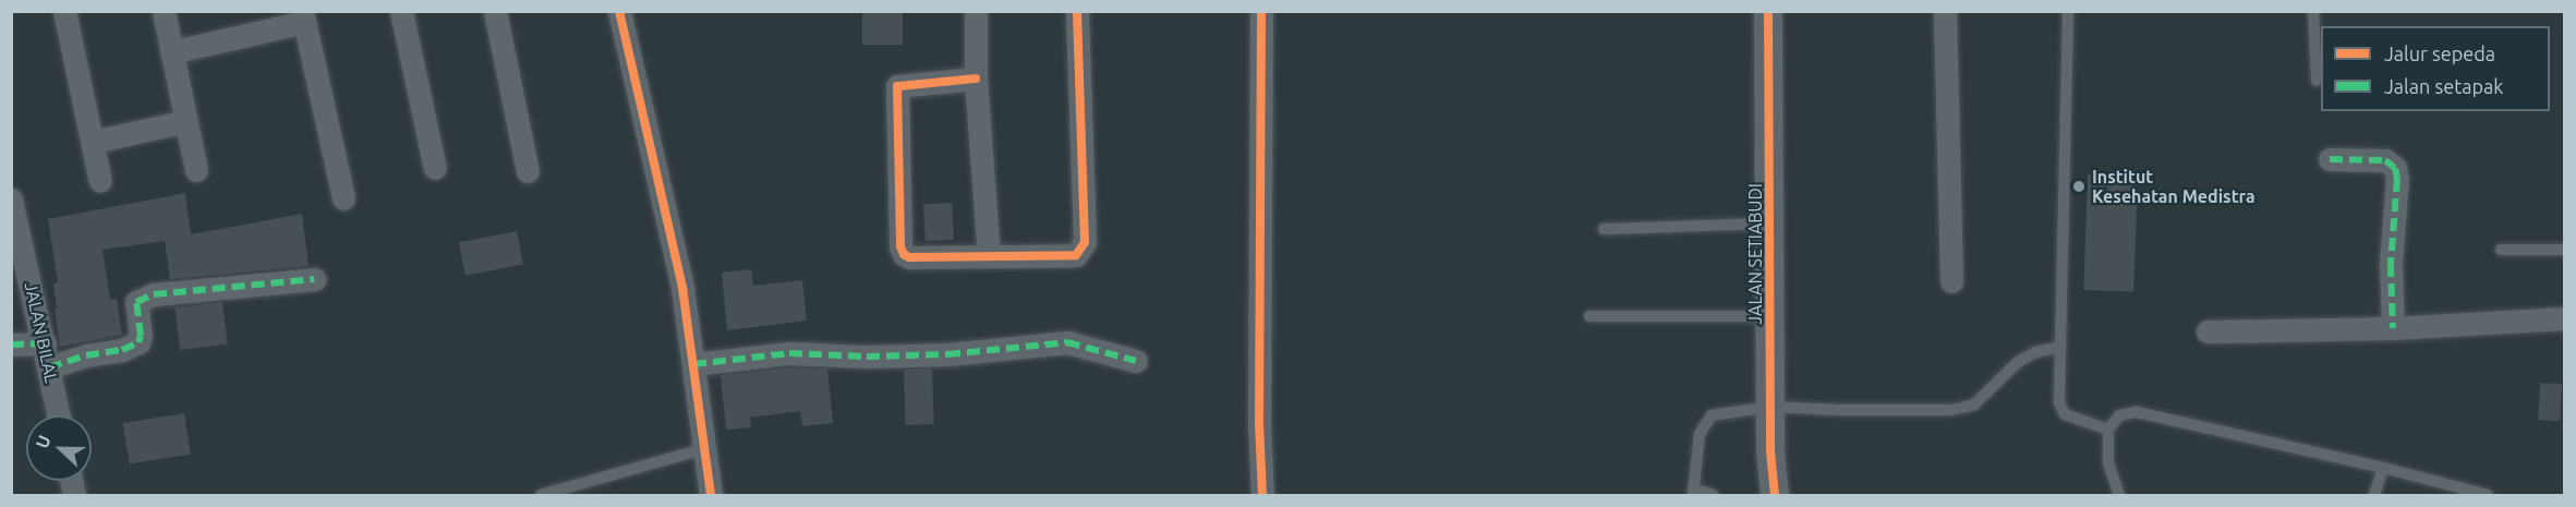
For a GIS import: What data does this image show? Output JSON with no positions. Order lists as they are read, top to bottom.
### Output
{
  "streets": {
    "street": ["JALAN SETIABUDI", "JALAN BILAL"]
  },
  "places": ["Institut Kesehatan Medistra"],
  "legend": ["Jalur sepeda", "Jalan setapak"],
  "north": "left"
}
